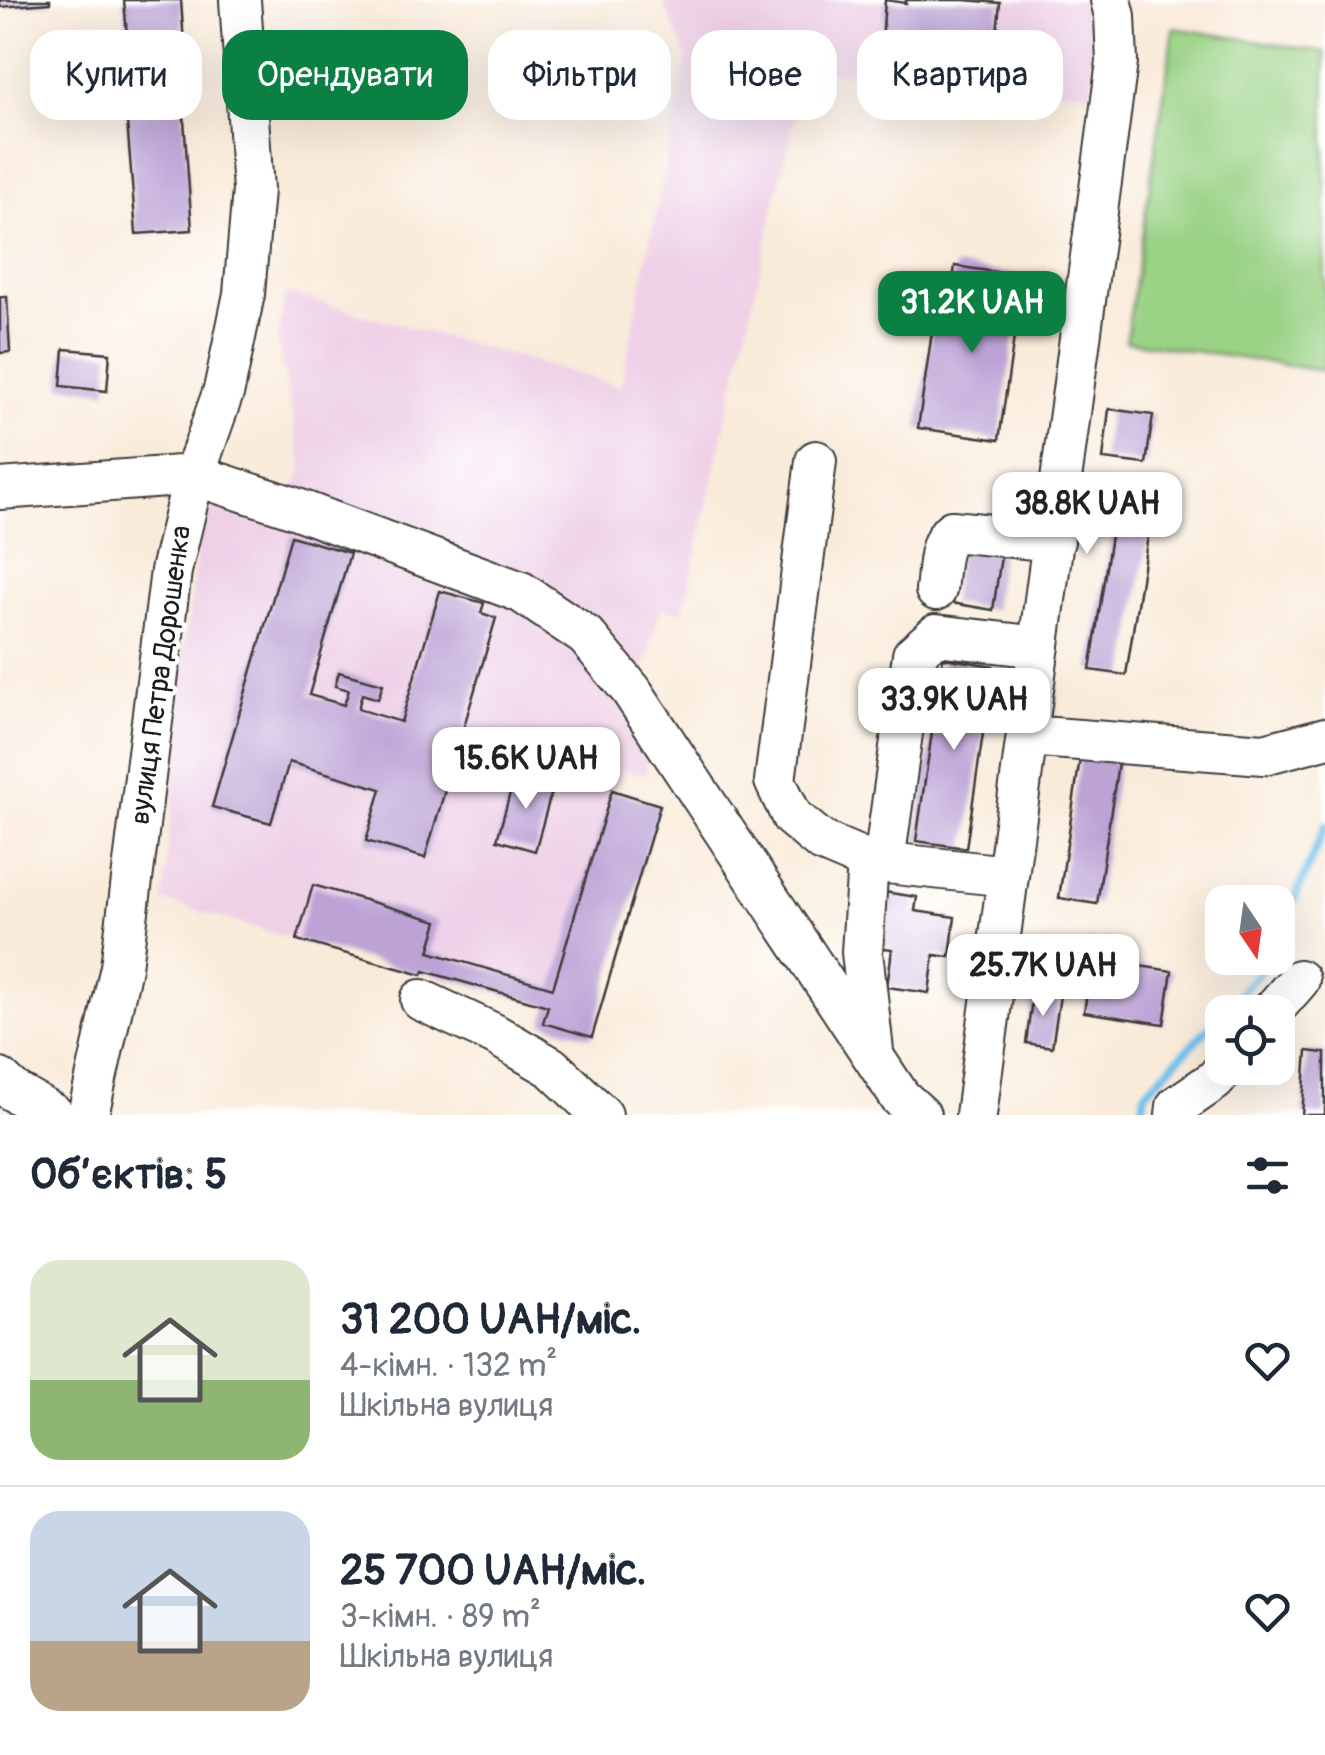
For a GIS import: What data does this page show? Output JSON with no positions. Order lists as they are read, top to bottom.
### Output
{
  "streets": {
    "street": ["вулиця Петра Дорошенка"]
  },
  "north": "bottom",
  "page": {
    "chip": [
      "Купити",
      "Орендувати",
      "Фільтри",
      "Нове",
      "Квартира"
    ],
    "price": [
      "31.2K UAH",
      "38.8K UAH",
      "33.9K UAH",
      "15.6K UAH",
      "25.7K UAH"
    ],
    "heading": "Об’єктів: 5",
    "list": [
      {
        "name": "31 200 UAH/міс.",
        "note": "4-кімн. · 132 m² · Шкільна вулиця"
      },
      {
        "name": "25 700 UAH/міс.",
        "note": "3-кімн. · 89 m² · Шкільна вулиця"
      }
    ]
  }
}
